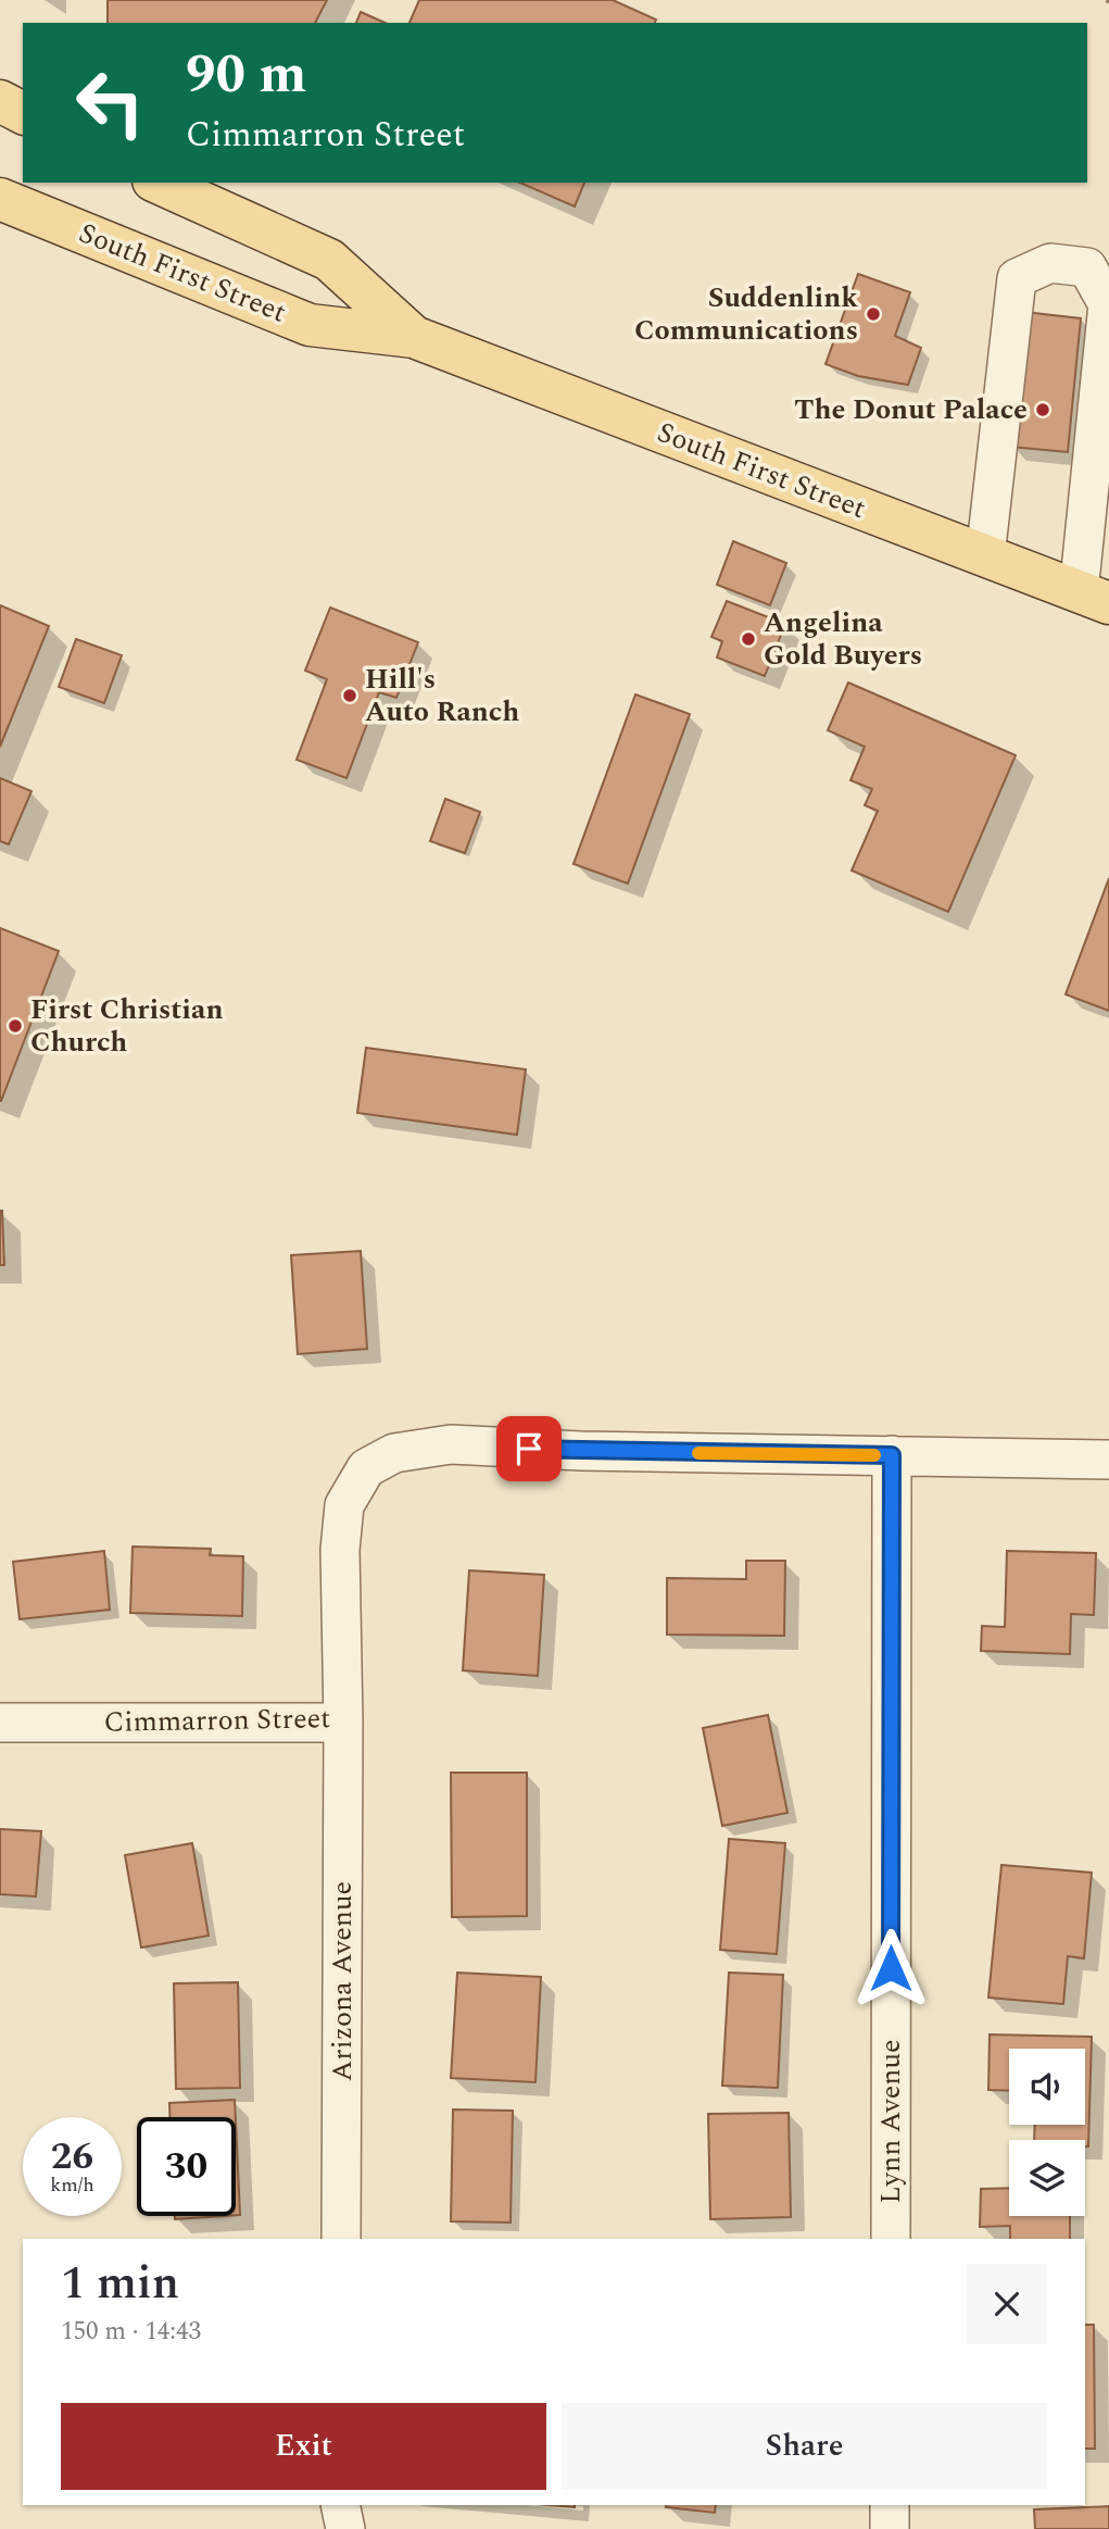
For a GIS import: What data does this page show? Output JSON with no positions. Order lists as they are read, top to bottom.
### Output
{
  "streets": {
    "main road": ["South First Street"],
    "street": ["Cimmarron Street", "Arizona Avenue", "Lynn Avenue"]
  },
  "crossings": [
    ["Cimmarron Street", "Arizona Avenue"],
    ["Cimmarron Street", "Lynn Avenue"]
  ],
  "places": [
    "Suddenlink Communications",
    "The Donut Palace",
    "Angelina Gold Buyers",
    "Hill's Auto Ranch",
    "First Christian Church"
  ],
  "page": {
    "turn": ["90 m", "Cimmarron Street"],
    "speed": "26 km/h",
    "limit": "30",
    "heading": ["1 min", "150 m · 14:43"],
    "buttons": ["Exit", "Share"]
  }
}
